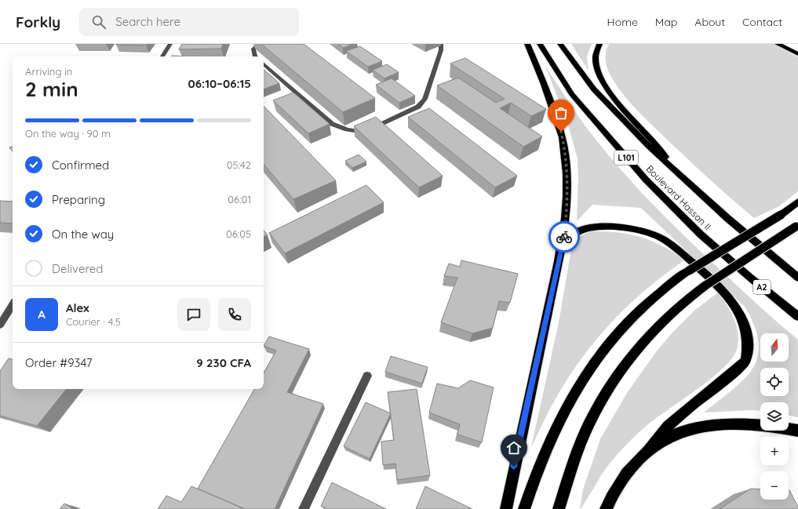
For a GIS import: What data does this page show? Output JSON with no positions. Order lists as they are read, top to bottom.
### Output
{
  "streets": {
    "highway": ["L101", "Boulevard Hassan II", "A2"]
  },
  "crossings": [
    ["Boulevard Hassan II", "A2"]
  ],
  "north": "top",
  "page": {
    "header": "Forkly",
    "search": "Search here",
    "nav": [
      "Home",
      "Map",
      "About",
      "Contact"
    ],
    "heading": ["2 min", "Arriving in", "06:10–06:15"],
    "panel": [
      "Alex",
      "Courier · 4.5",
      "Order #9347",
      "9 230 CFA"
    ],
    "bar": "On the way · 90 m",
    "list": [
      ["Confirmed", "05:42"],
      ["Preparing", "06:01"],
      ["On the way", "06:05"],
      "Delivered"
    ],
    "round": "A",
    "map_buttons": ["+", "−"]
  }
}
